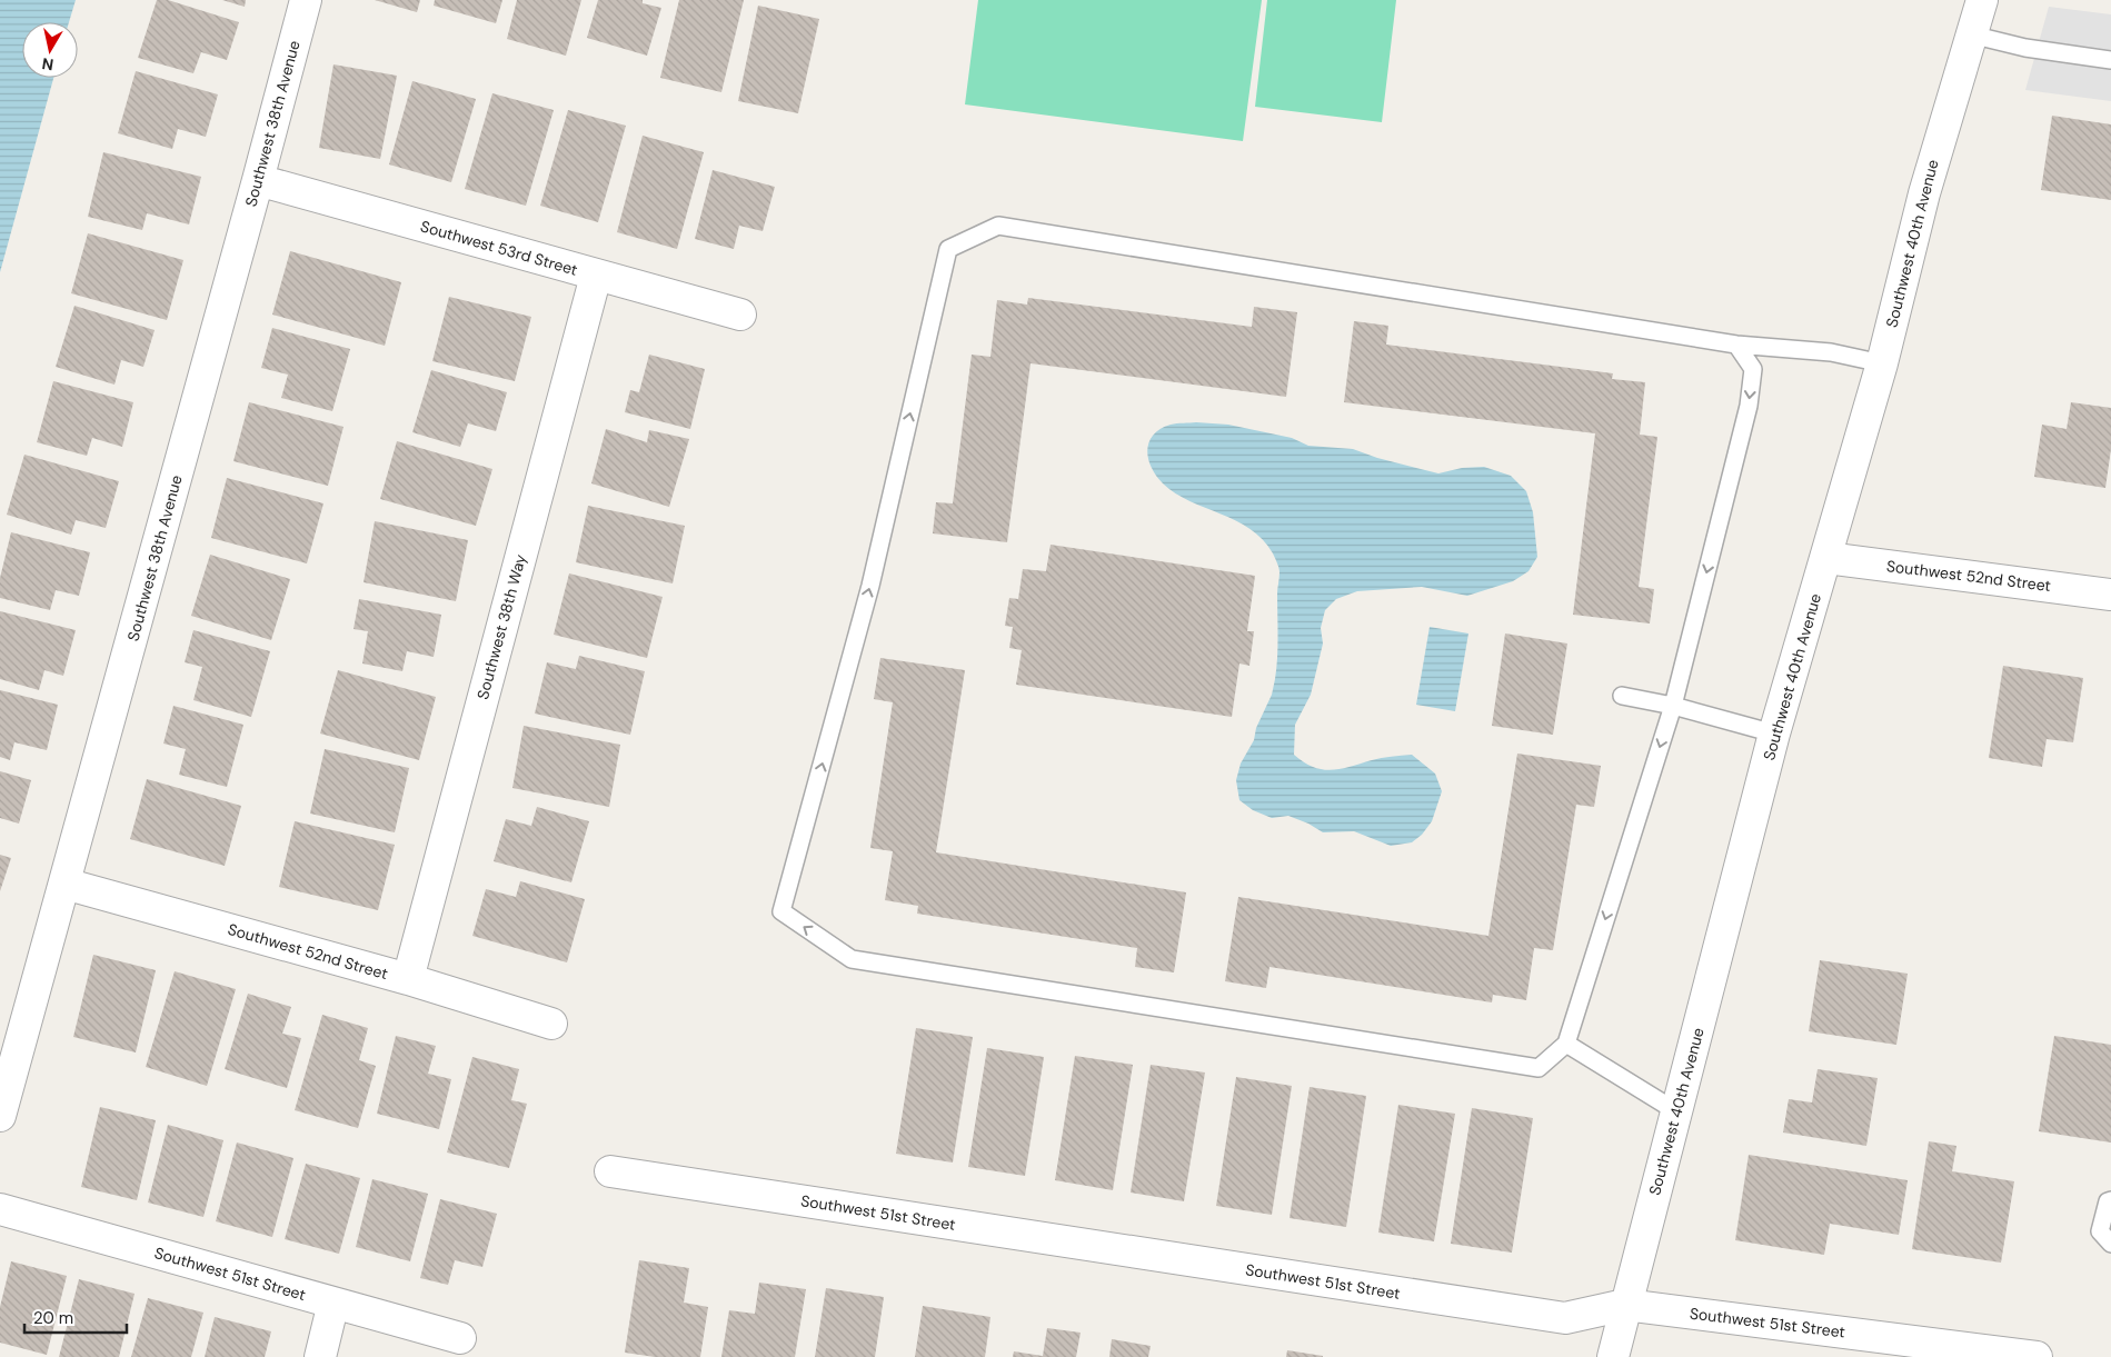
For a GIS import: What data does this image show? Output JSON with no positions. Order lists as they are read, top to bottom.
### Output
{
  "streets": {
    "street": [
      "Southwest 38th Avenue",
      "Southwest 40th Avenue",
      "Southwest 53rd Street",
      "Southwest 52nd Street",
      "Southwest 38th Way",
      "Southwest 51st Street"
    ]
  },
  "crossings": [
    ["Southwest 38th Avenue", "Southwest 53rd Street"],
    ["Southwest 38th Avenue", "Southwest 52nd Street"],
    ["Southwest 40th Avenue", "Southwest 52nd Street"],
    ["Southwest 40th Avenue", "Southwest 51st Street"],
    ["Southwest 53rd Street", "Southwest 38th Way"],
    ["Southwest 52nd Street", "Southwest 38th Way"]
  ],
  "scale_bar": "20 m",
  "north": "bottom"
}
